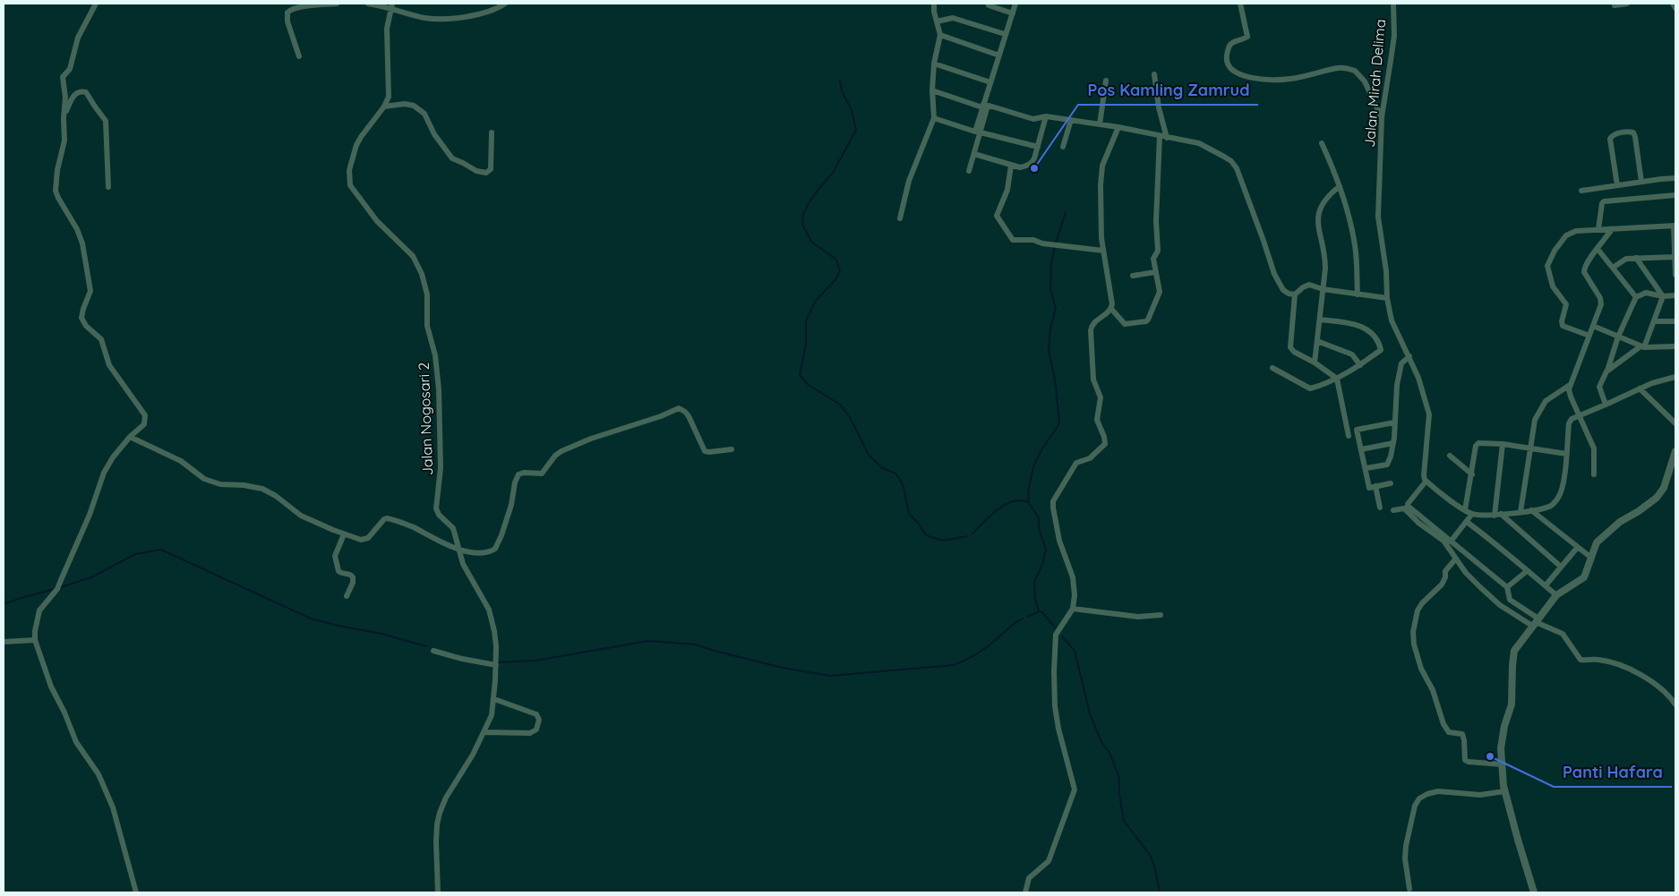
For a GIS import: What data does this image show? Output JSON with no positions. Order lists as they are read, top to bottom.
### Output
{
  "streets": {
    "street": ["Jalan Mirah Delima", "Jalan Nogosari 2"]
  },
  "places": ["Pos Kamling Zamrud", "Panti Hafara"]
}
